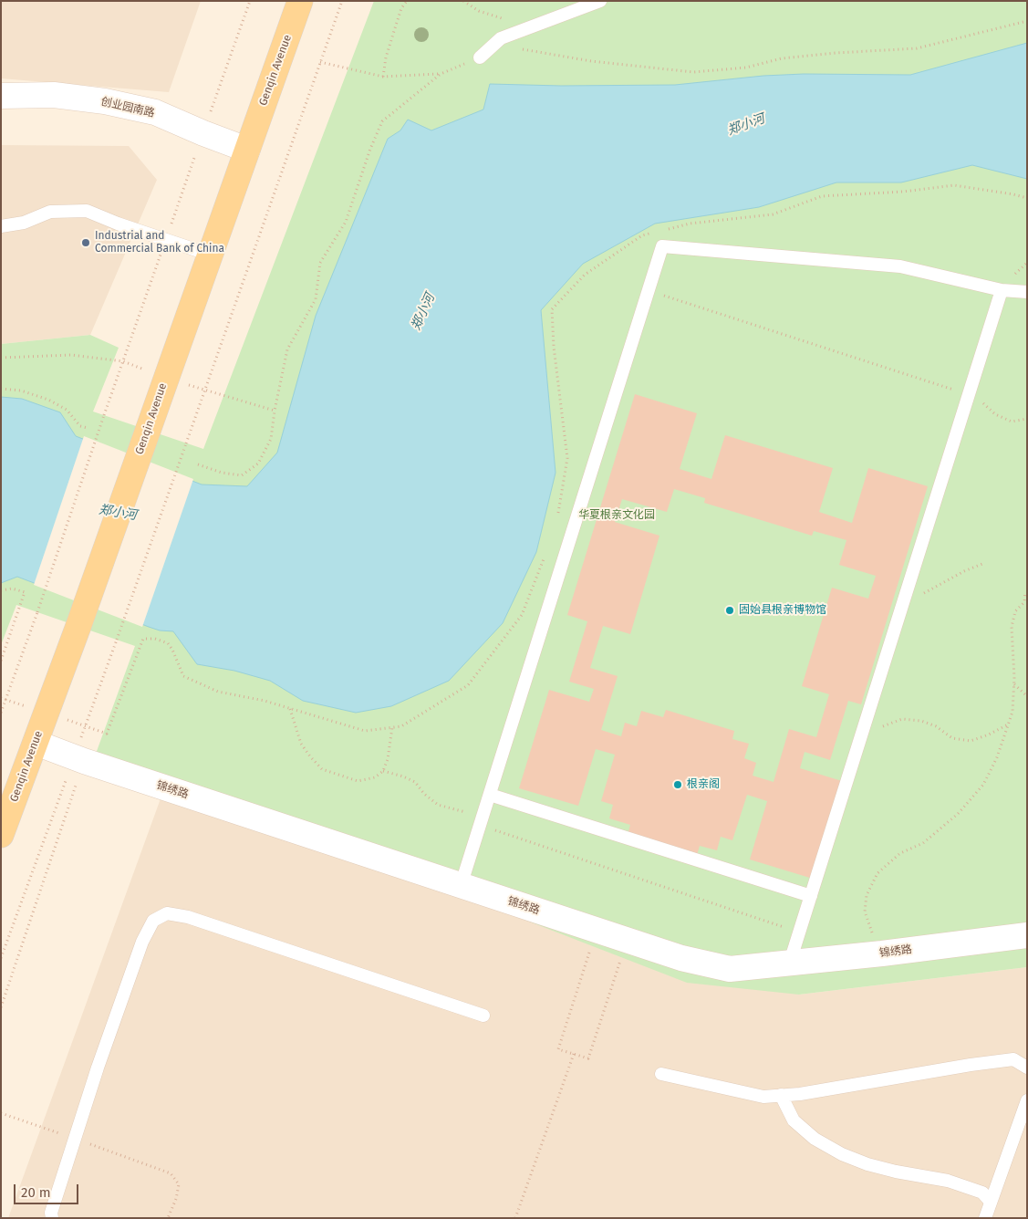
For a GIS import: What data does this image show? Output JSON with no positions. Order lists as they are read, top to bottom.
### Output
{
  "streets": {
    "main road": ["Genqin Avenue"],
    "street": ["创业园南路", "锦绣路"]
  },
  "crossings": [
    ["Genqin Avenue", "创业园南路"],
    ["Genqin Avenue", "锦绣路"]
  ],
  "water": ["郑小河"],
  "parks": ["华夏根亲文化园"],
  "places": ["Industrial and Commercial Bank of China", "固始县根亲博物馆", "根亲阁"],
  "scale_bar": "20 m"
}
